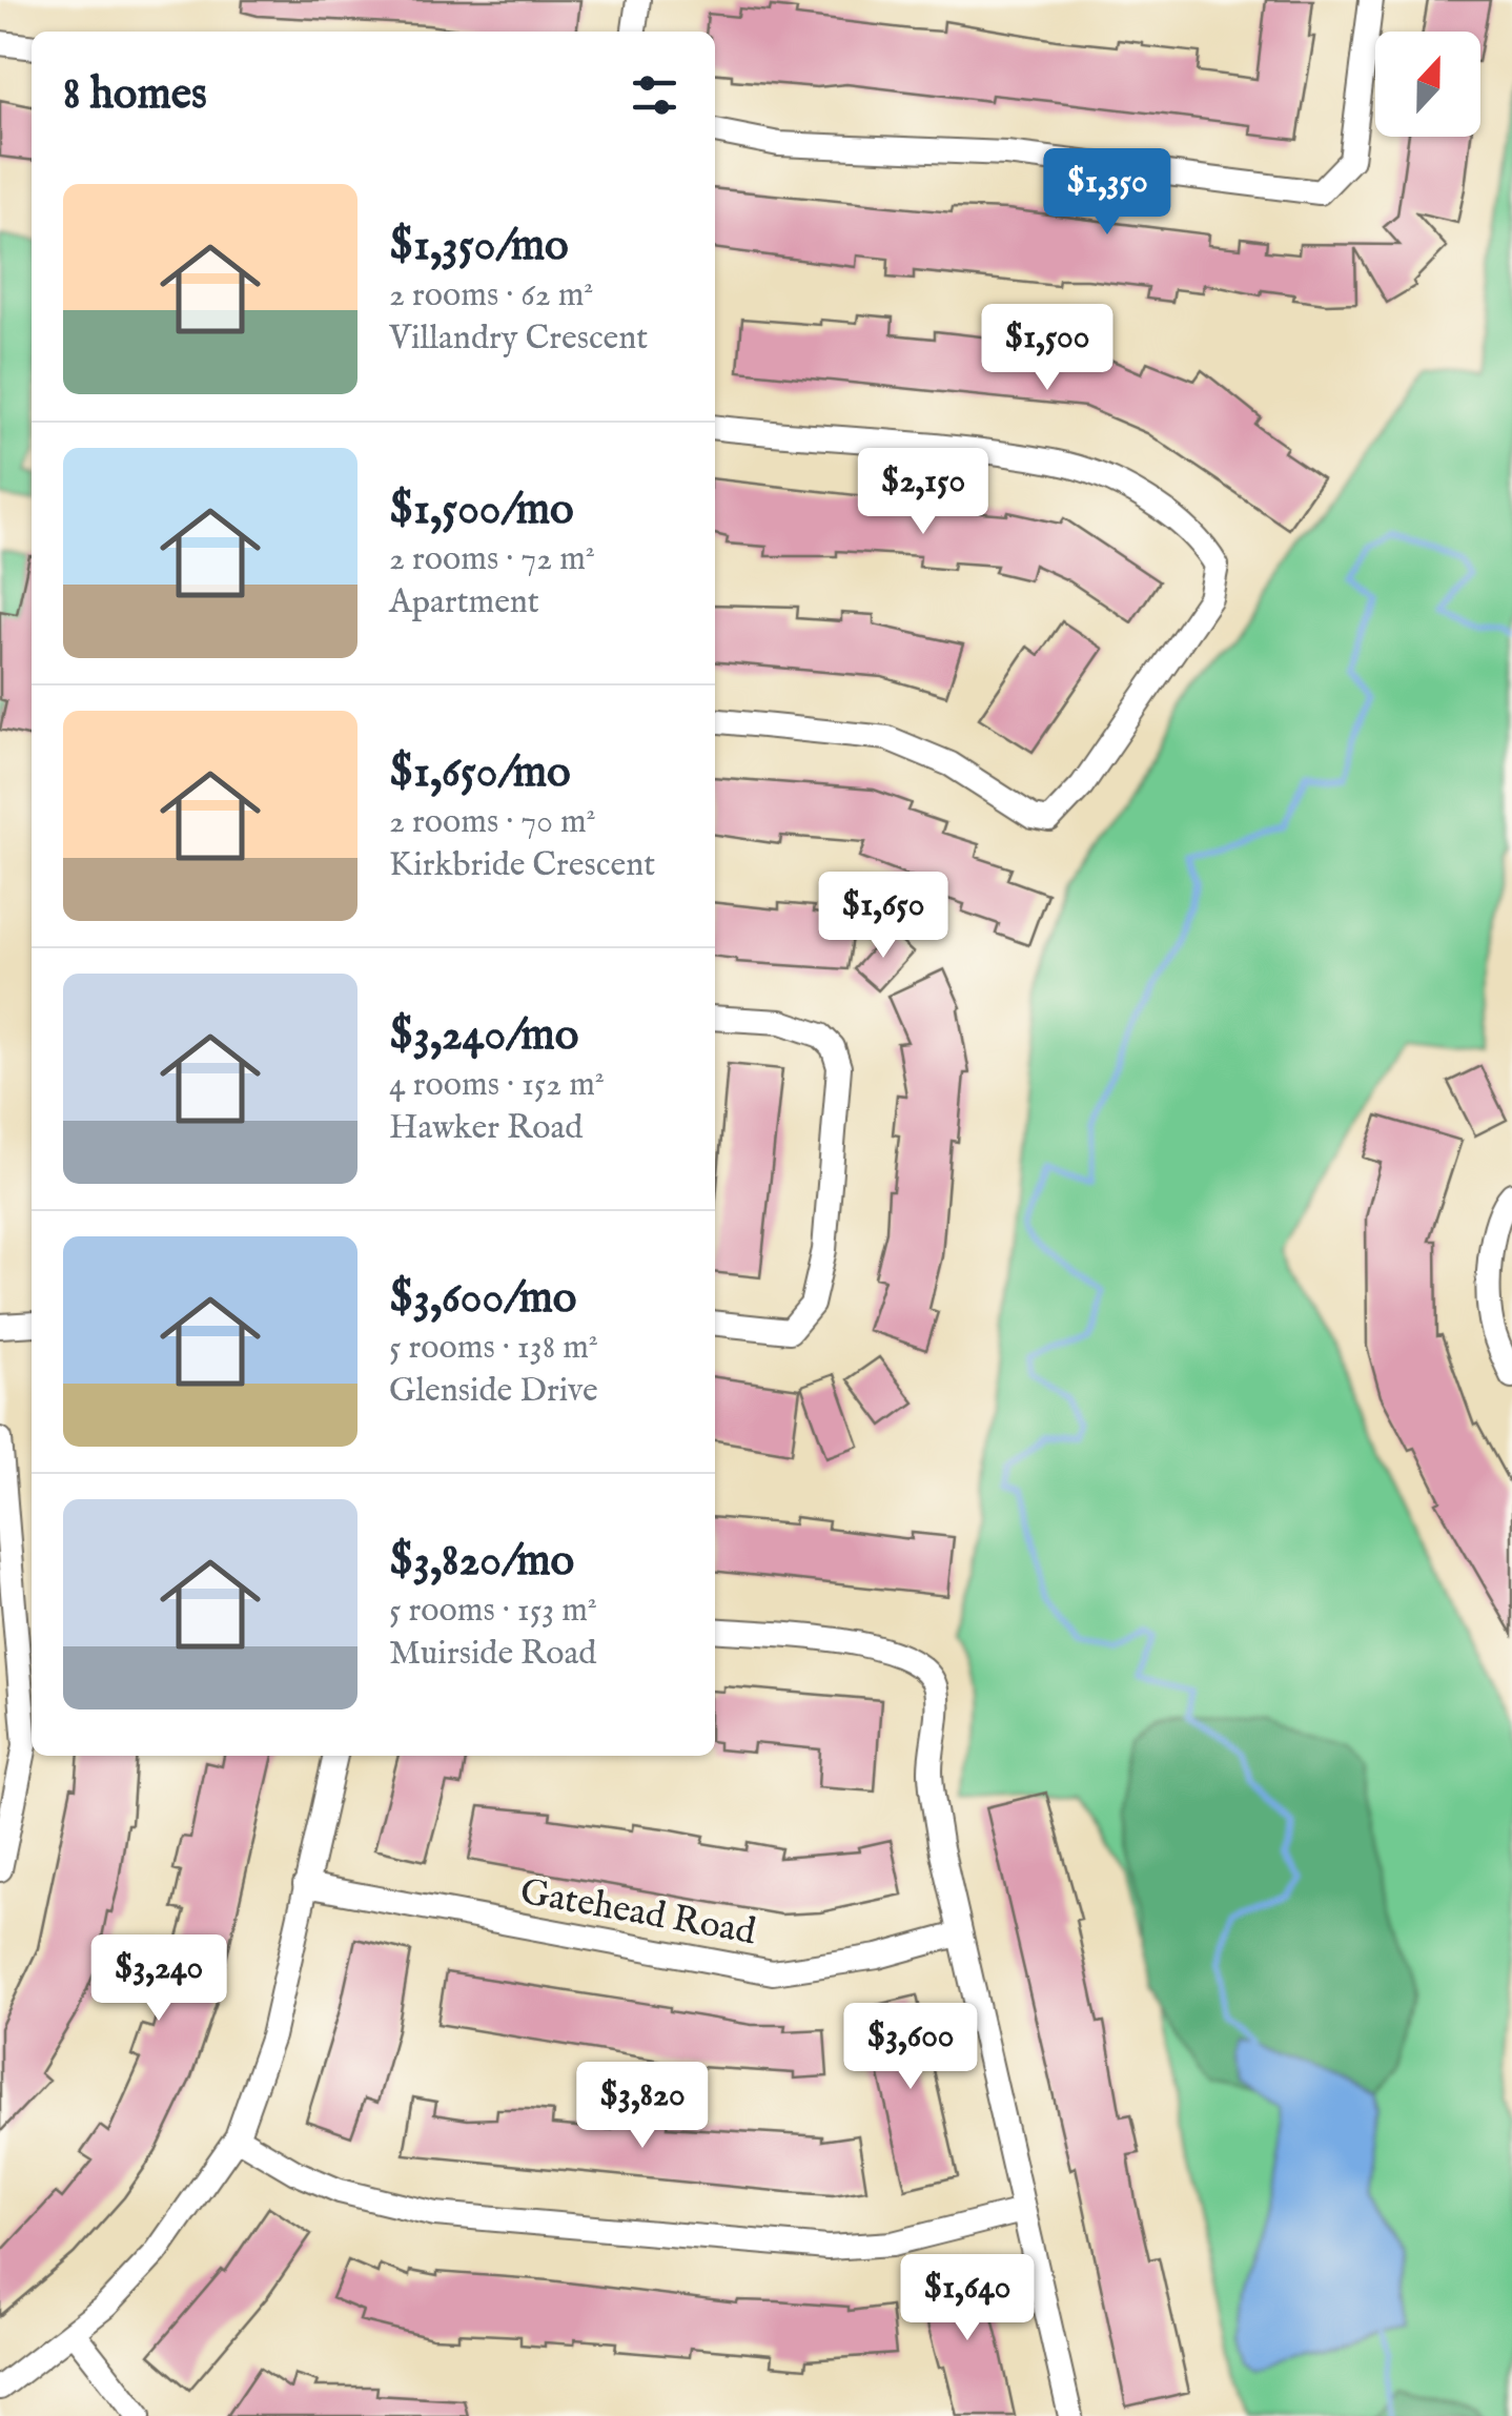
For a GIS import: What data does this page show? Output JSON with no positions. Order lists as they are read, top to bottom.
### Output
{
  "streets": {
    "street": ["Gatehead Road"]
  },
  "north": "top",
  "page": {
    "heading": "8 homes",
    "price": [
      "$1,350",
      "$1,500",
      "$2,150",
      "$1,650",
      "$3,240",
      "$3,600",
      "$3,820",
      "$1,640"
    ],
    "list": [
      {
        "name": "$1,350/mo",
        "note": "2 rooms · 62 m² · Villandry Crescent"
      },
      {
        "name": "$1,500/mo",
        "note": "2 rooms · 72 m² · Apartment"
      },
      {
        "name": "$1,650/mo",
        "note": "2 rooms · 70 m² · Kirkbride Crescent"
      },
      {
        "name": "$3,240/mo",
        "note": "4 rooms · 152 m² · Hawker Road"
      },
      {
        "name": "$3,600/mo",
        "note": "5 rooms · 138 m² · Glenside Drive"
      },
      {
        "name": "$3,820/mo",
        "note": "5 rooms · 153 m² · Muirside Road"
      }
    ]
  }
}
